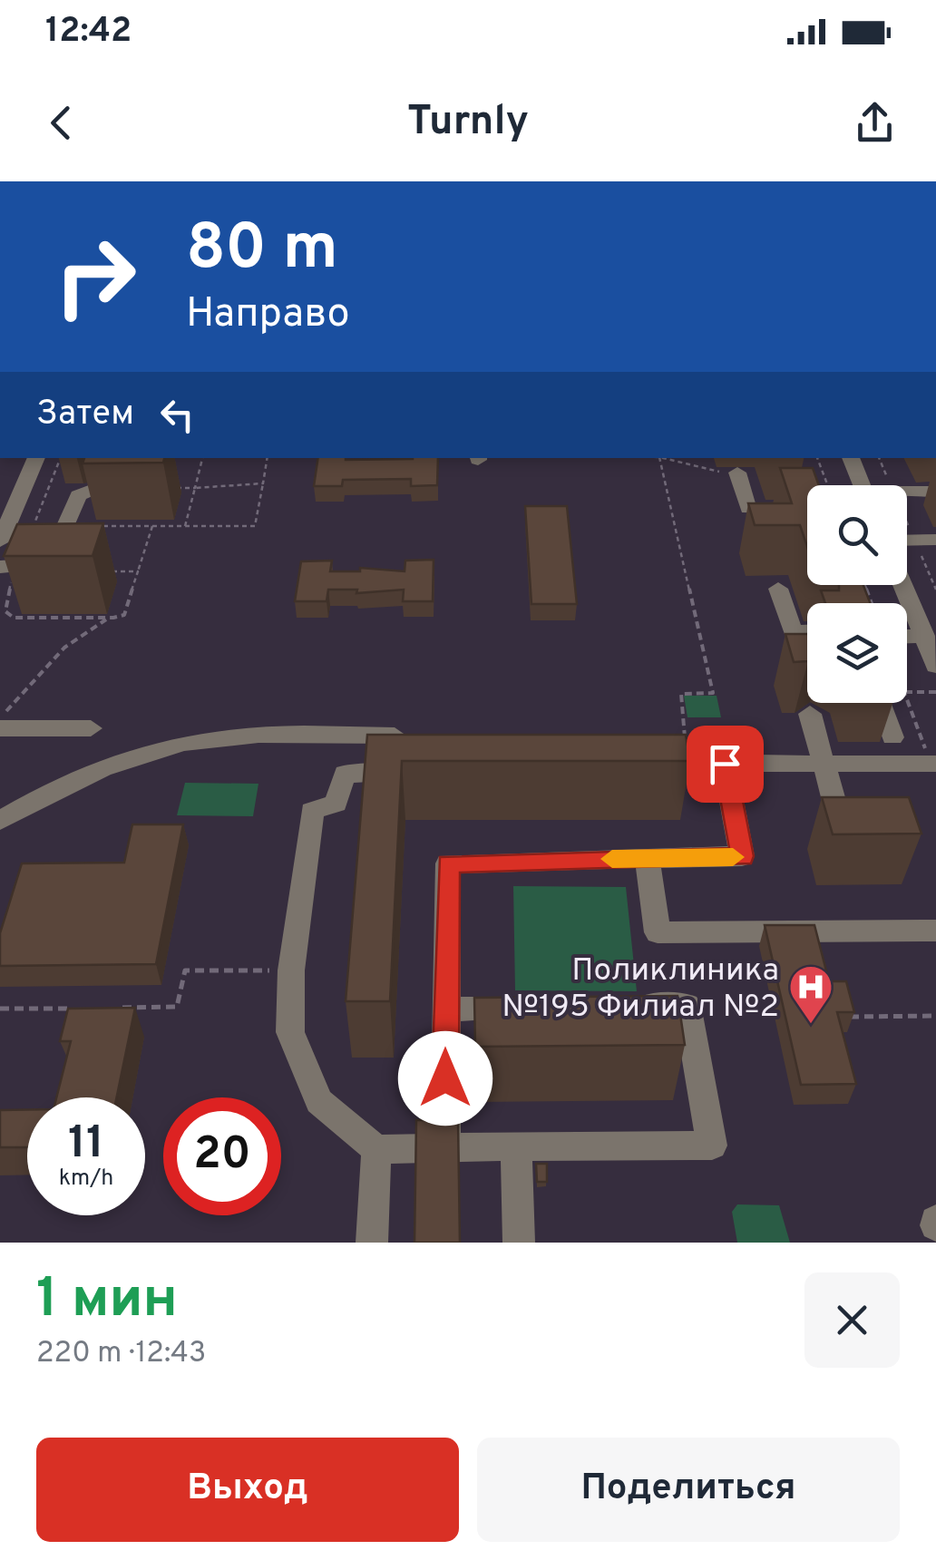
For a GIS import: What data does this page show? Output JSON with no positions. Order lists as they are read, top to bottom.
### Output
{
  "places": {
    "hospital": ["Поликлиника №195 Филиал №2"]
  },
  "page": {
    "status": "12:42",
    "header": "Turnly",
    "turn": ["80 m", "Направо"],
    "then": "Затем",
    "speed": "11 km/h",
    "limit": "20",
    "heading": ["1 мин", "220 m · 12:43"],
    "buttons": ["Выход", "Поделиться"]
  }
}
